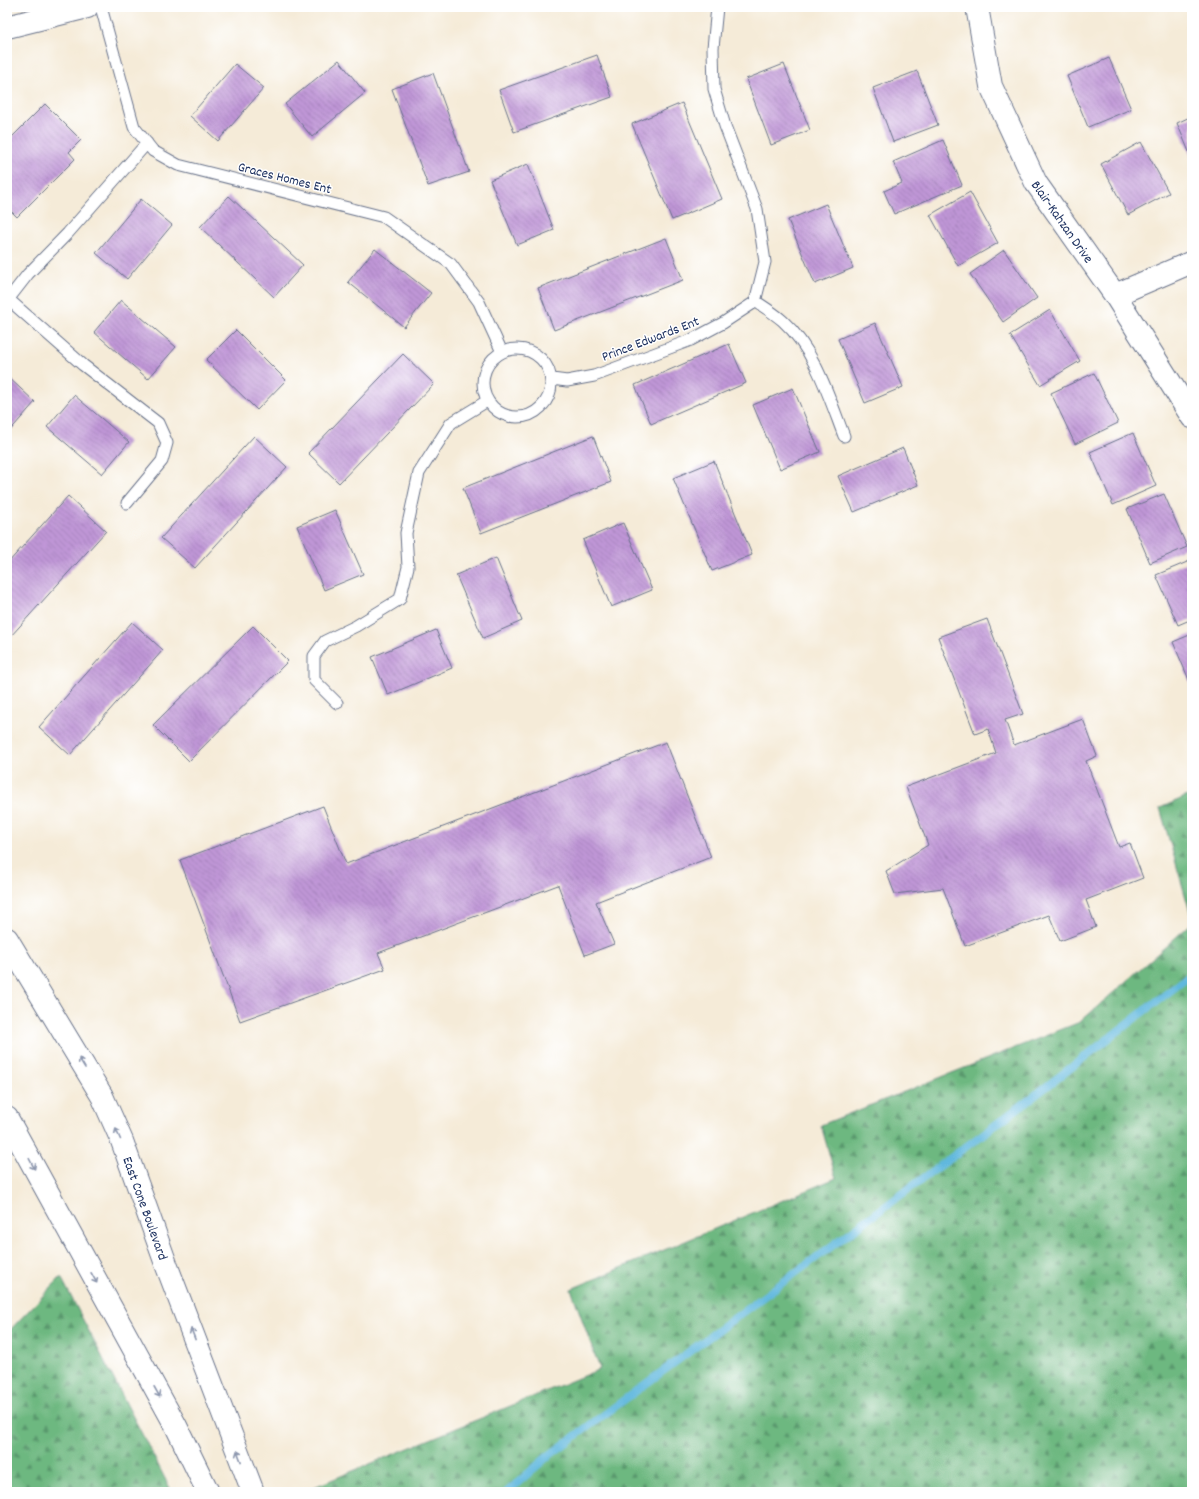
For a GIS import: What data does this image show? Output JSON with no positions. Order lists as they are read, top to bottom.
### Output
{
  "streets": {
    "street": ["Blair-Kahzan Drive", "East Cone Boulevard"],
    "lane": ["Graces Homes Ent", "Prince Edwards Ent"]
  },
  "crossings": [
    ["Graces Homes Ent", "Prince Edwards Ent"]
  ]
}
